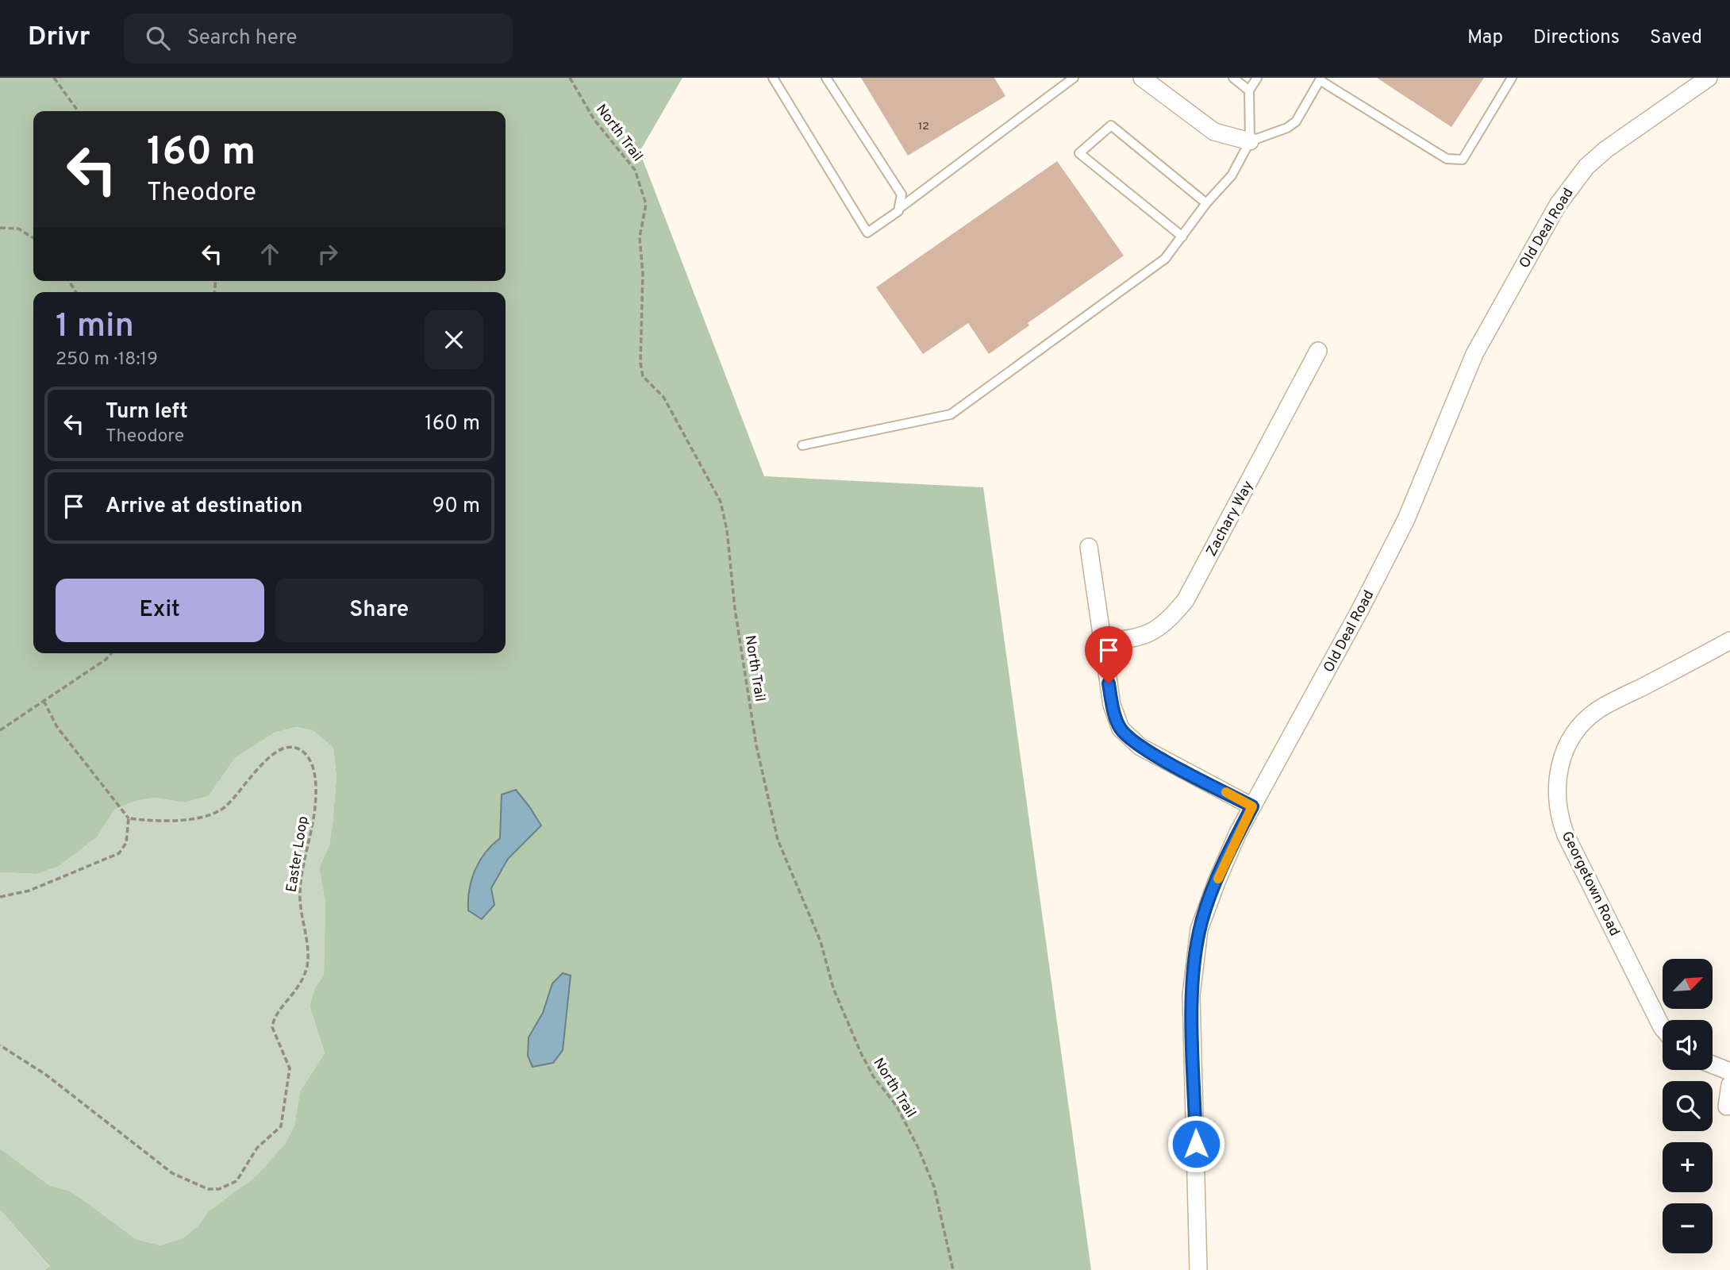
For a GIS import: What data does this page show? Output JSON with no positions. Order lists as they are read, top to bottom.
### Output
{
  "streets": {
    "street": ["Old Deal Road", "Zachary Way", "Georgetown Road"],
    "path": ["North Trail", "Easter Loop"]
  },
  "house_numbers": ["12"],
  "north": "top right",
  "page": {
    "header": "Drivr",
    "search": "Search here",
    "nav": ["Map", "Directions", "Saved"],
    "turn": ["160 m", "Theodore"],
    "heading": ["1 min", "250 m · 18:19"],
    "list": [
      {
        "name": "Turn left",
        "note": "Theodore",
        "value": "160 m"
      },
      {
        "name": "Arrive at destination",
        "value": "90 m"
      }
    ],
    "buttons": ["Exit", "Share"],
    "map_buttons": ["+", "−"]
  }
}
